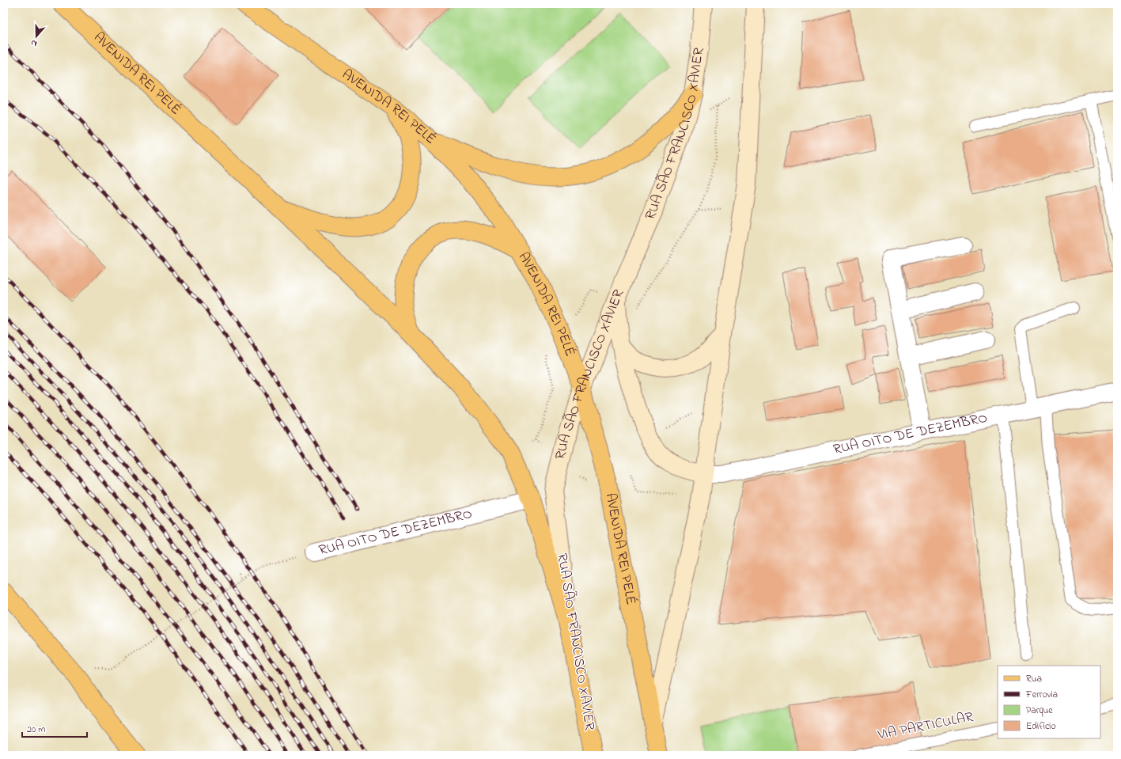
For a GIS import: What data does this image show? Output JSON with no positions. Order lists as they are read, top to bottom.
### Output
{
  "streets": {
    "main road": ["AVENIDA REI PELÉ", "RUA SÃO FRANCISCO XAVIER"],
    "street": ["RUA OITO DE DEZEMBRO"],
    "lane": ["VIA PARTICULAR"]
  },
  "crossings": [
    ["AVENIDA REI PELÉ", "RUA SÃO FRANCISCO XAVIER"],
    ["AVENIDA REI PELÉ", "RUA OITO DE DEZEMBRO"]
  ],
  "legend": [
    "Rua",
    "Ferrovia",
    "Parque",
    "Edifício"
  ],
  "scale_bar": "20 m",
  "north": "bottom"
}
